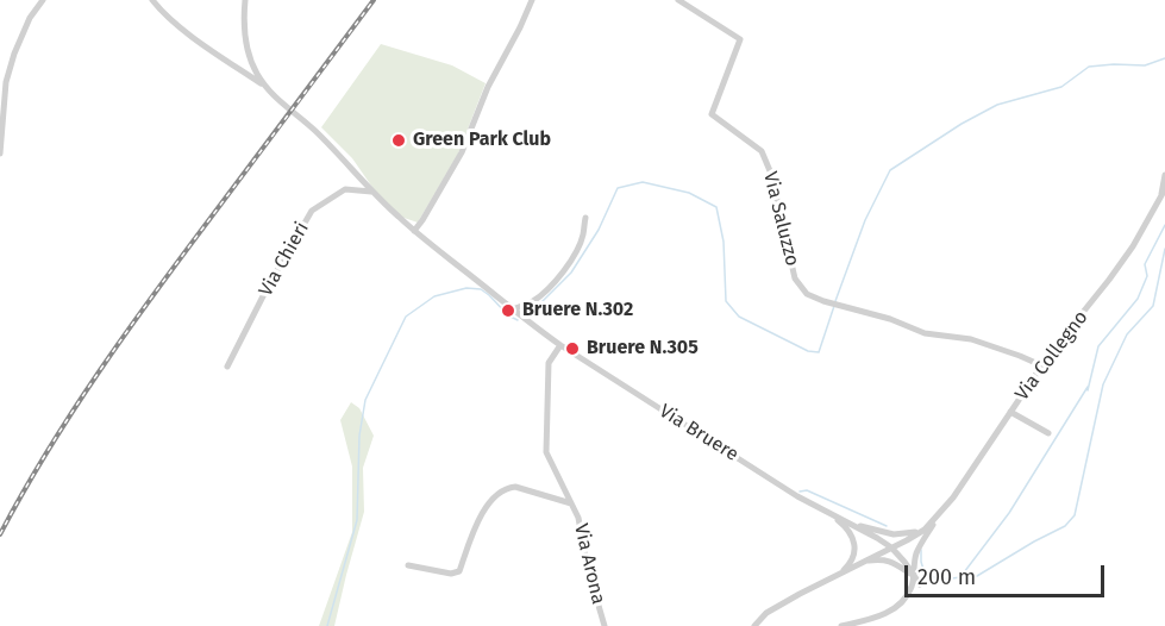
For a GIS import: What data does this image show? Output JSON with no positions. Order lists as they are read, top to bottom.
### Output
{
  "streets": {
    "street": [
      "Via Saluzzo",
      "Via Chieri",
      "Via Collegno",
      "Via Bruere",
      "Via Arona"
    ]
  },
  "crossings": [
    ["Via Saluzzo", "Via Collegno"],
    ["Via Chieri", "Via Bruere"],
    ["Via Collegno", "Via Bruere"],
    ["Via Bruere", "Via Arona"]
  ],
  "places": ["Green Park Club", "Bruere N.302", "Bruere N.305"],
  "scale_bar": "200 m"
}
